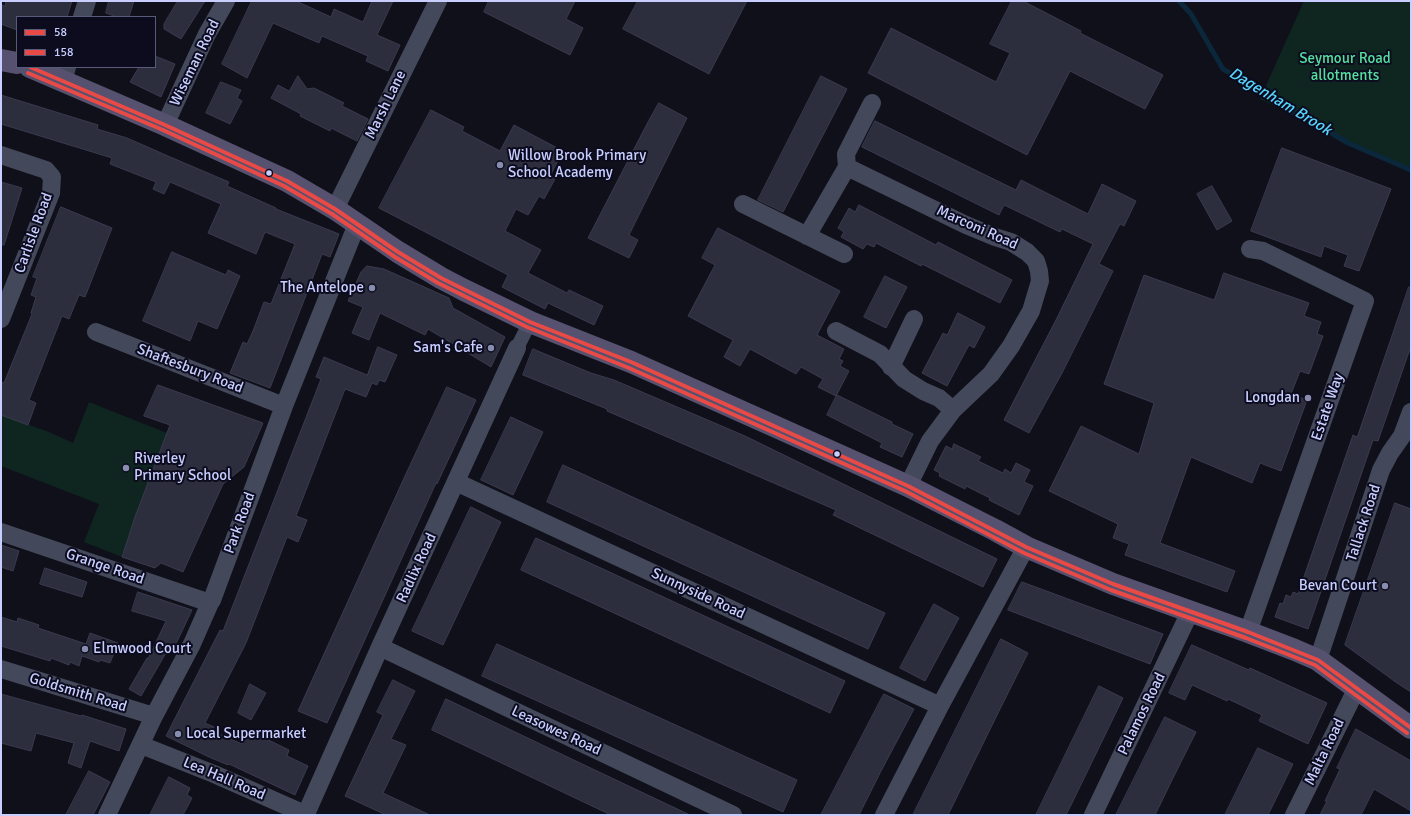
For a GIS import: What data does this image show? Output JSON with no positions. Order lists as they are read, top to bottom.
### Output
{
  "streets": {
    "street": [
      "Wiseman Road",
      "Marsh Lane",
      "Marconi Road",
      "Carlisle Road",
      "Shaftesbury Road",
      "Estate Way",
      "Park Road",
      "Tallack Road",
      "Grange Road",
      "Radlix Road",
      "Sunnyside Road",
      "Goldsmith Road",
      "Palamos Road",
      "Leasowes Road",
      "Malta Road",
      "Lea Hall Road"
    ]
  },
  "crossings": [
    ["Shaftesbury Road", "Park Road"],
    ["Park Road", "Grange Road"],
    ["Park Road", "Goldsmith Road"],
    ["Park Road", "Lea Hall Road"],
    ["Radlix Road", "Sunnyside Road"],
    ["Radlix Road", "Leasowes Road"],
    ["Radlix Road", "Lea Hall Road"]
  ],
  "water": ["Dagenham Brook"],
  "parks": ["Seymour Road allotments"],
  "places": [
    "Willow Brook Primary School Academy",
    "The Antelope",
    "Sam's Cafe",
    "Longdan",
    "Riverley Primary School",
    "Bevan Court",
    "Elmwood Court",
    "Local Supermarket"
  ],
  "lines": ["transit line 58", "transit line 158"],
  "legend": ["58", "158"]
}
